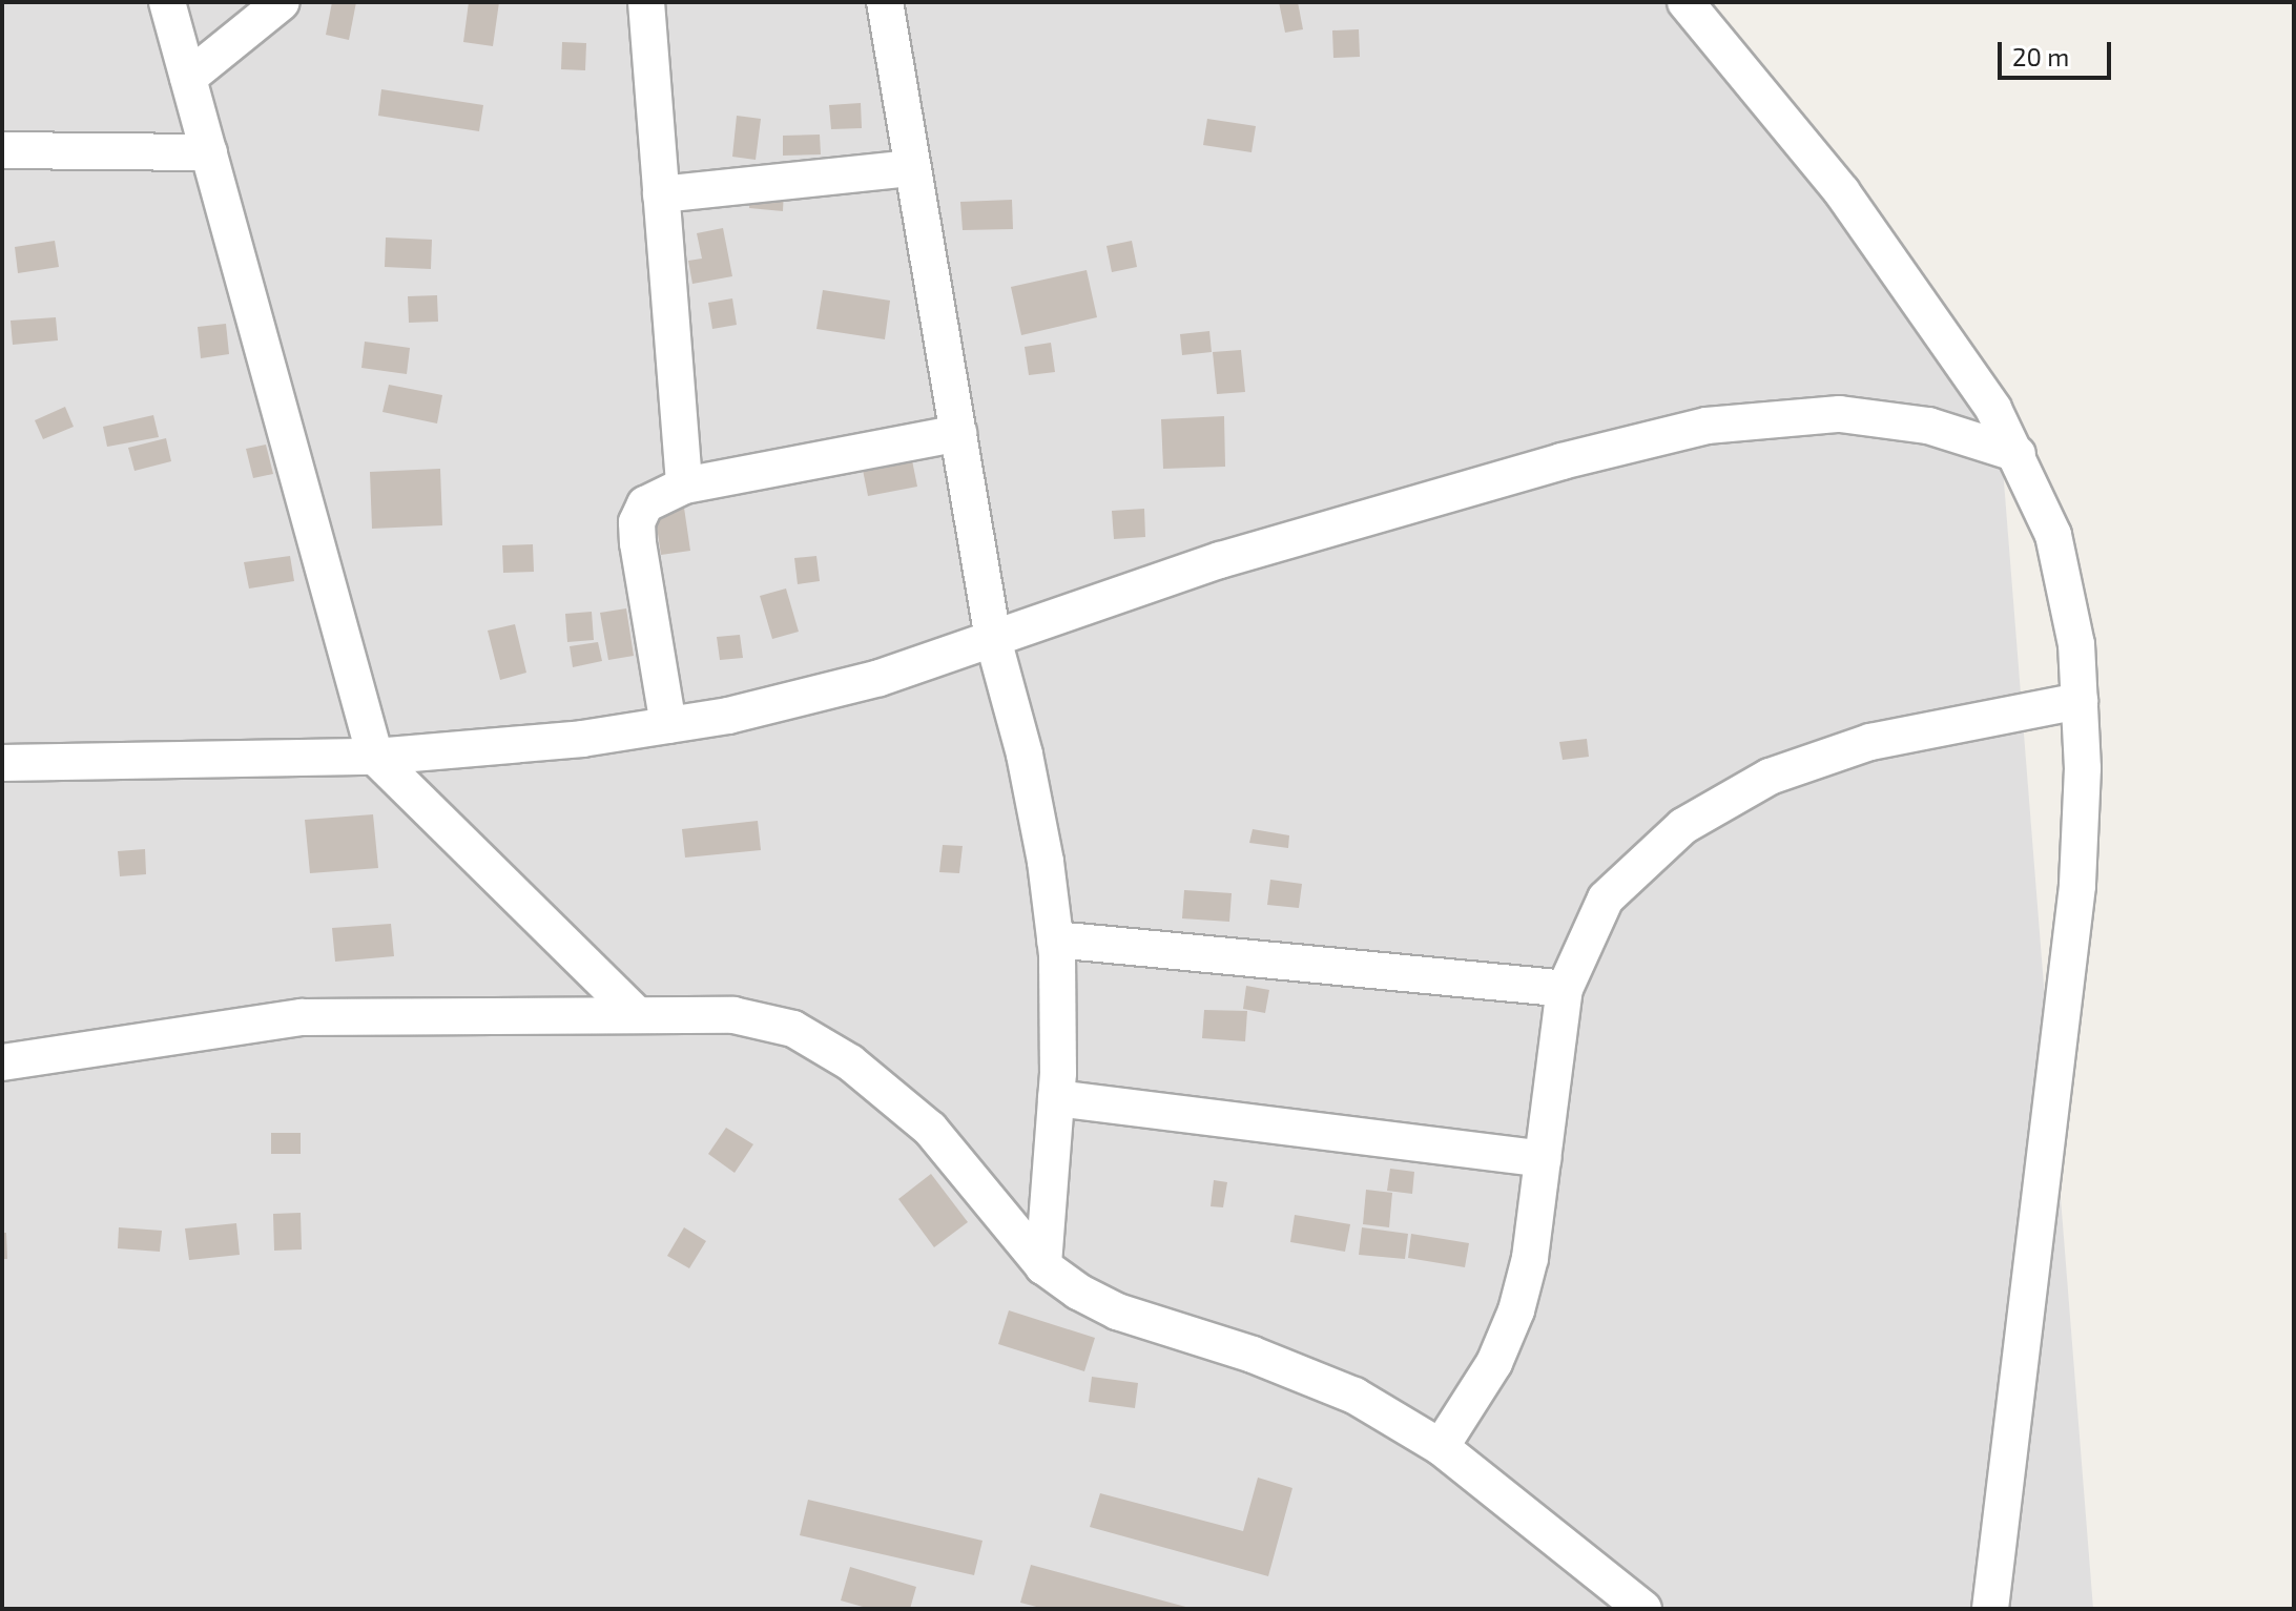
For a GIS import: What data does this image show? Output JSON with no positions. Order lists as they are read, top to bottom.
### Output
{
  "scale_bar": "20 m"
}
